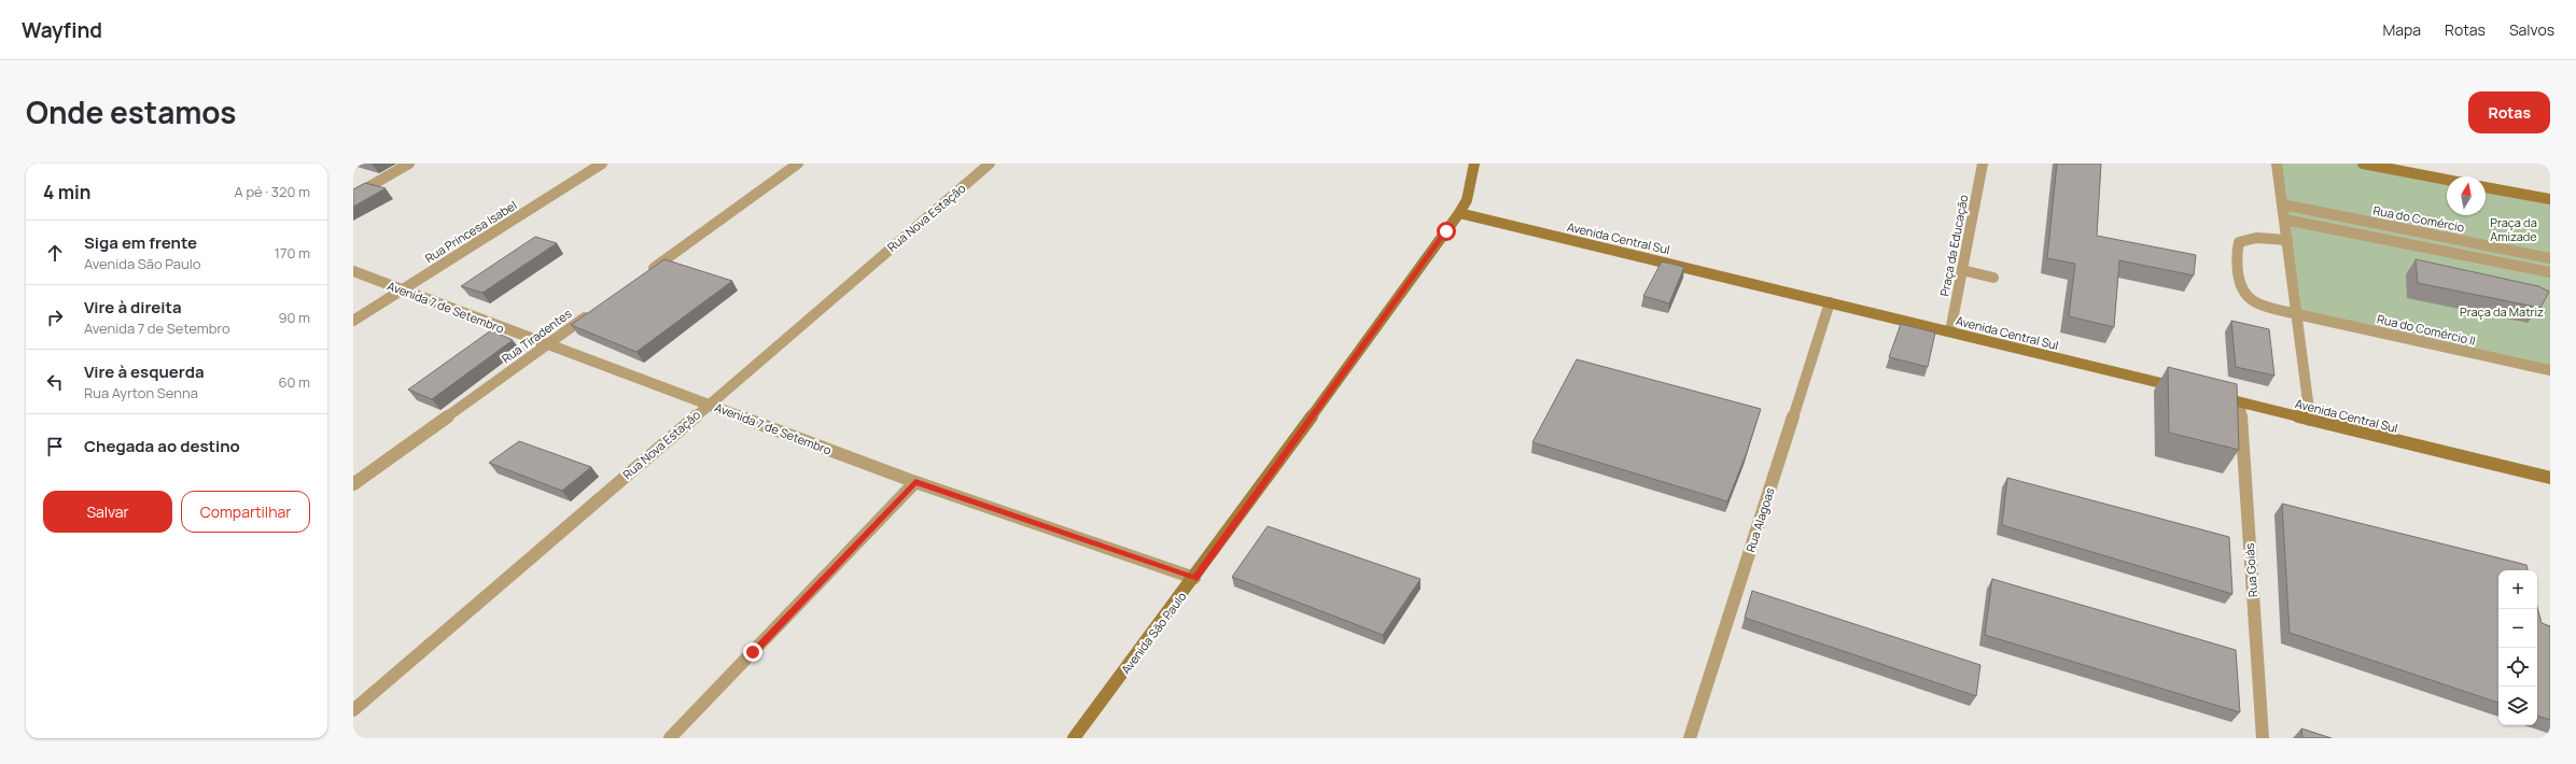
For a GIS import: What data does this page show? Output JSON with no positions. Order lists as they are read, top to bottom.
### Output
{
  "streets": {
    "main road": ["Avenida Central Sul", "Avenida São Paulo"],
    "street": [
      "Rua Nova Estação",
      "Rua do Comércio",
      "Rua Princesa Isabel",
      "Praça da Educação",
      "Avenida 7 de Setembro",
      "Rua do Comércio II",
      "Rua Tiradentes",
      "Rua Alagoas",
      "Rua Goiás"
    ]
  },
  "crossings": [
    ["Rua Nova Estação", "Avenida 7 de Setembro"],
    ["Rua Princesa Isabel", "Avenida 7 de Setembro"],
    ["Avenida Central Sul", "Praça da Educação"],
    ["Avenida Central Sul", "Rua Alagoas"],
    ["Avenida Central Sul", "Rua Goiás"],
    ["Avenida Central Sul", "Avenida São Paulo"],
    ["Avenida 7 de Setembro", "Rua Tiradentes"],
    ["Avenida 7 de Setembro", "Avenida São Paulo"]
  ],
  "parks": ["Praça da Amizade", "Praça da Matriz"],
  "north": "top",
  "page": {
    "header": "Wayfind",
    "nav": ["Mapa", "Rotas", "Salvos"],
    "title": "Onde estamos",
    "buttons": [
      "Rotas",
      ["Salvar", "Compartilhar"]
    ],
    "heading": ["4 min", "A pé · 320 m"],
    "list": [
      ["Siga em frente", "Avenida São Paulo", "170 m"],
      ["Vire à direita", "Avenida 7 de Setembro", "90 m"],
      ["Vire à esquerda", "Rua Ayrton Senna", "60 m"],
      "Chegada ao destino"
    ],
    "map_buttons": ["+", "−"]
  }
}
